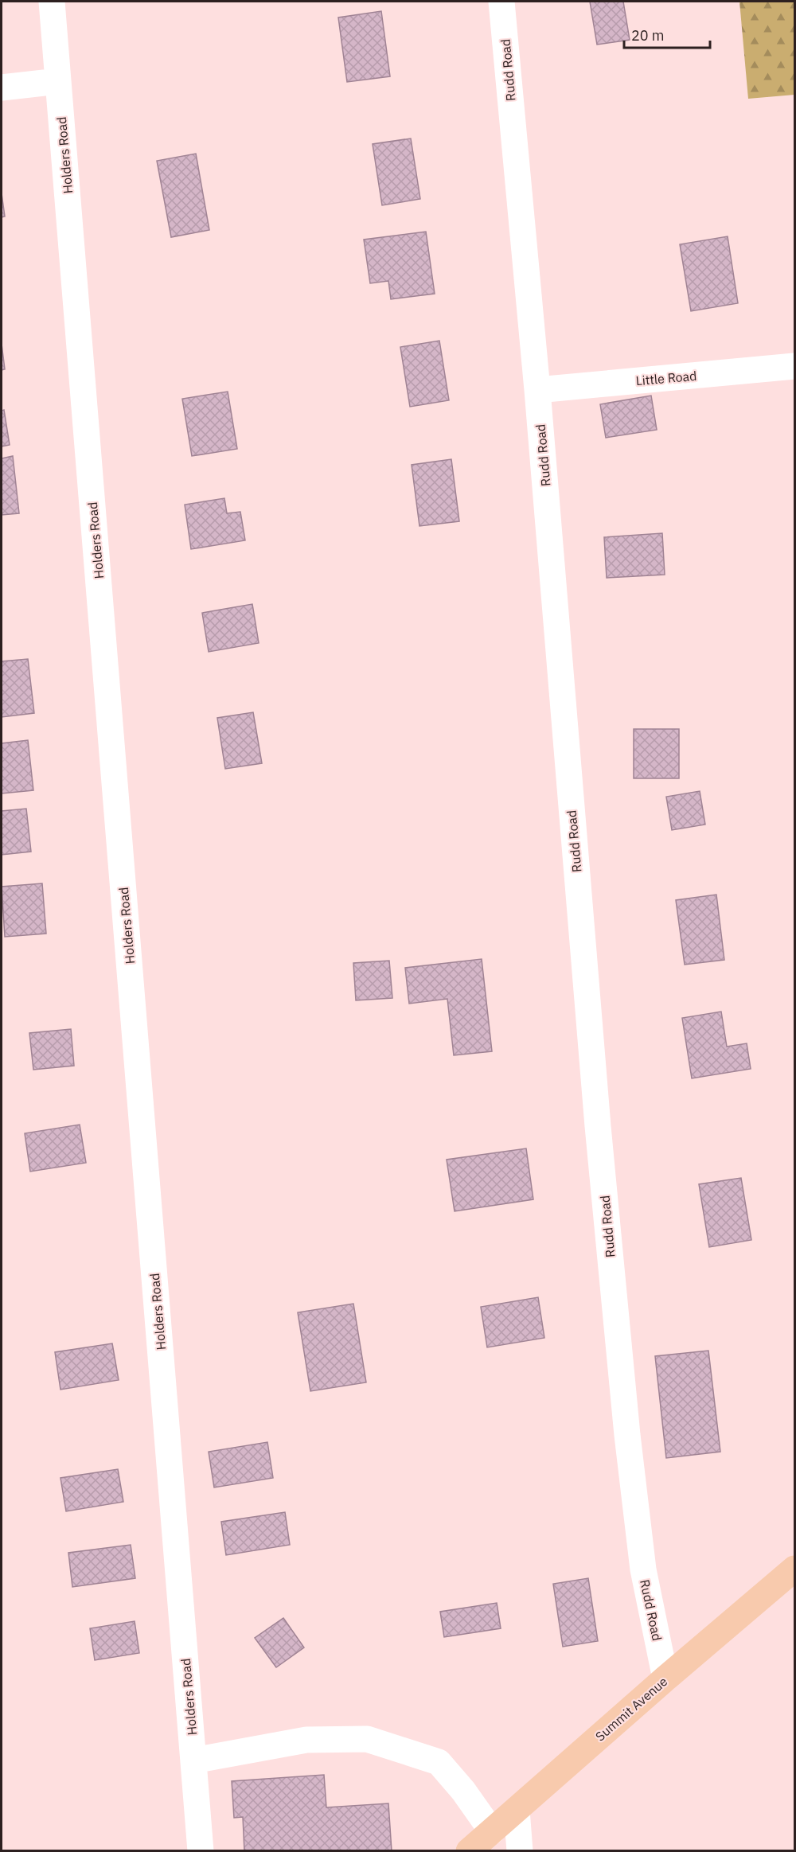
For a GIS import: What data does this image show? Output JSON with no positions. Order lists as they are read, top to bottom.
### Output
{
  "streets": {
    "main road": ["Summit Avenue"],
    "street": ["Rudd Road", "Holders Road", "Little Road"]
  },
  "crossings": [
    ["Rudd Road", "Little Road"],
    ["Rudd Road", "Summit Avenue"]
  ],
  "scale_bar": "20 m"
}
